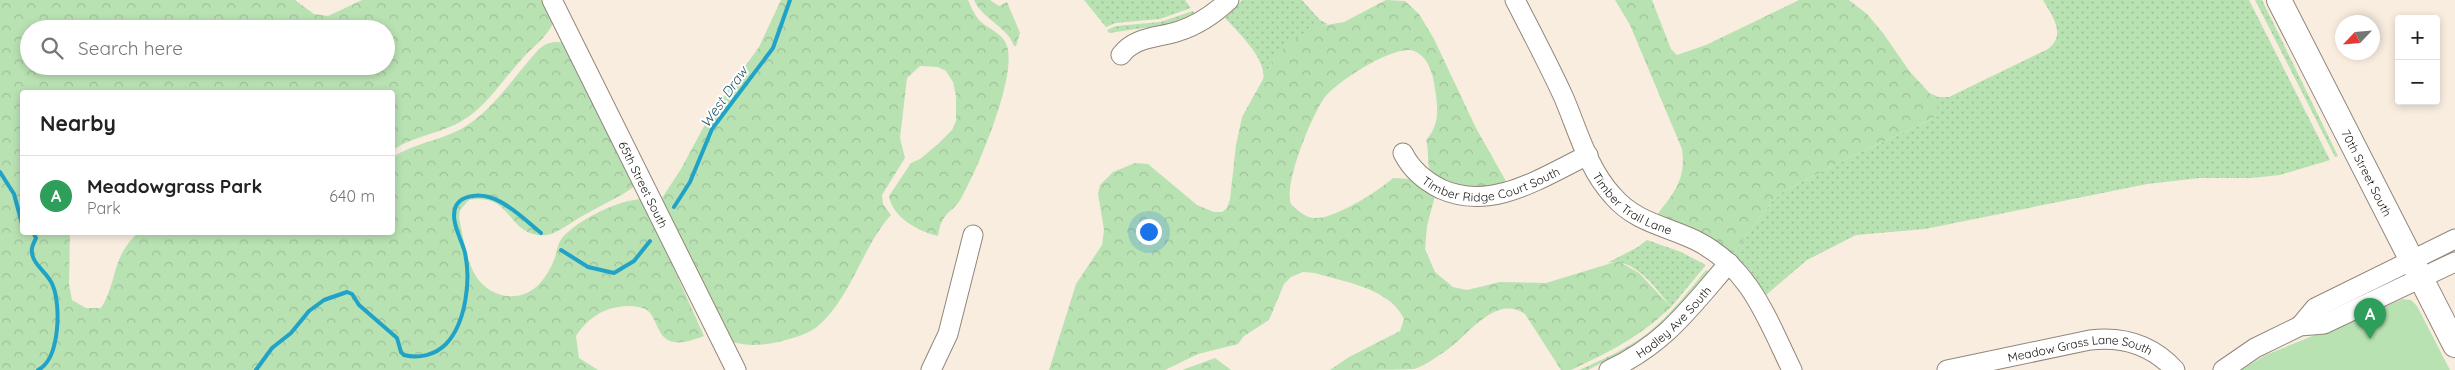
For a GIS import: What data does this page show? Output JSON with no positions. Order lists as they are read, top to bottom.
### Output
{
  "streets": {
    "main road": ["70th Street South"],
    "street": [
      "Timber Ridge Court South",
      "65th Street South",
      "Timber Trail Lane",
      "Hadley Ave South",
      "Meadow Grass Lane South"
    ]
  },
  "crossings": [
    ["Timber Ridge Court South", "Timber Trail Lane"],
    ["Timber Trail Lane", "Hadley Ave South"]
  ],
  "water": ["West Draw"],
  "north": "bottom left",
  "page": {
    "map_buttons": ["+", "−"],
    "search": "Search here",
    "heading": "Nearby",
    "list": [
      {
        "mark": "A",
        "name": "Meadowgrass Park",
        "note": "Park",
        "value": "640 m"
      }
    ],
    "pins": "A"
  }
}
